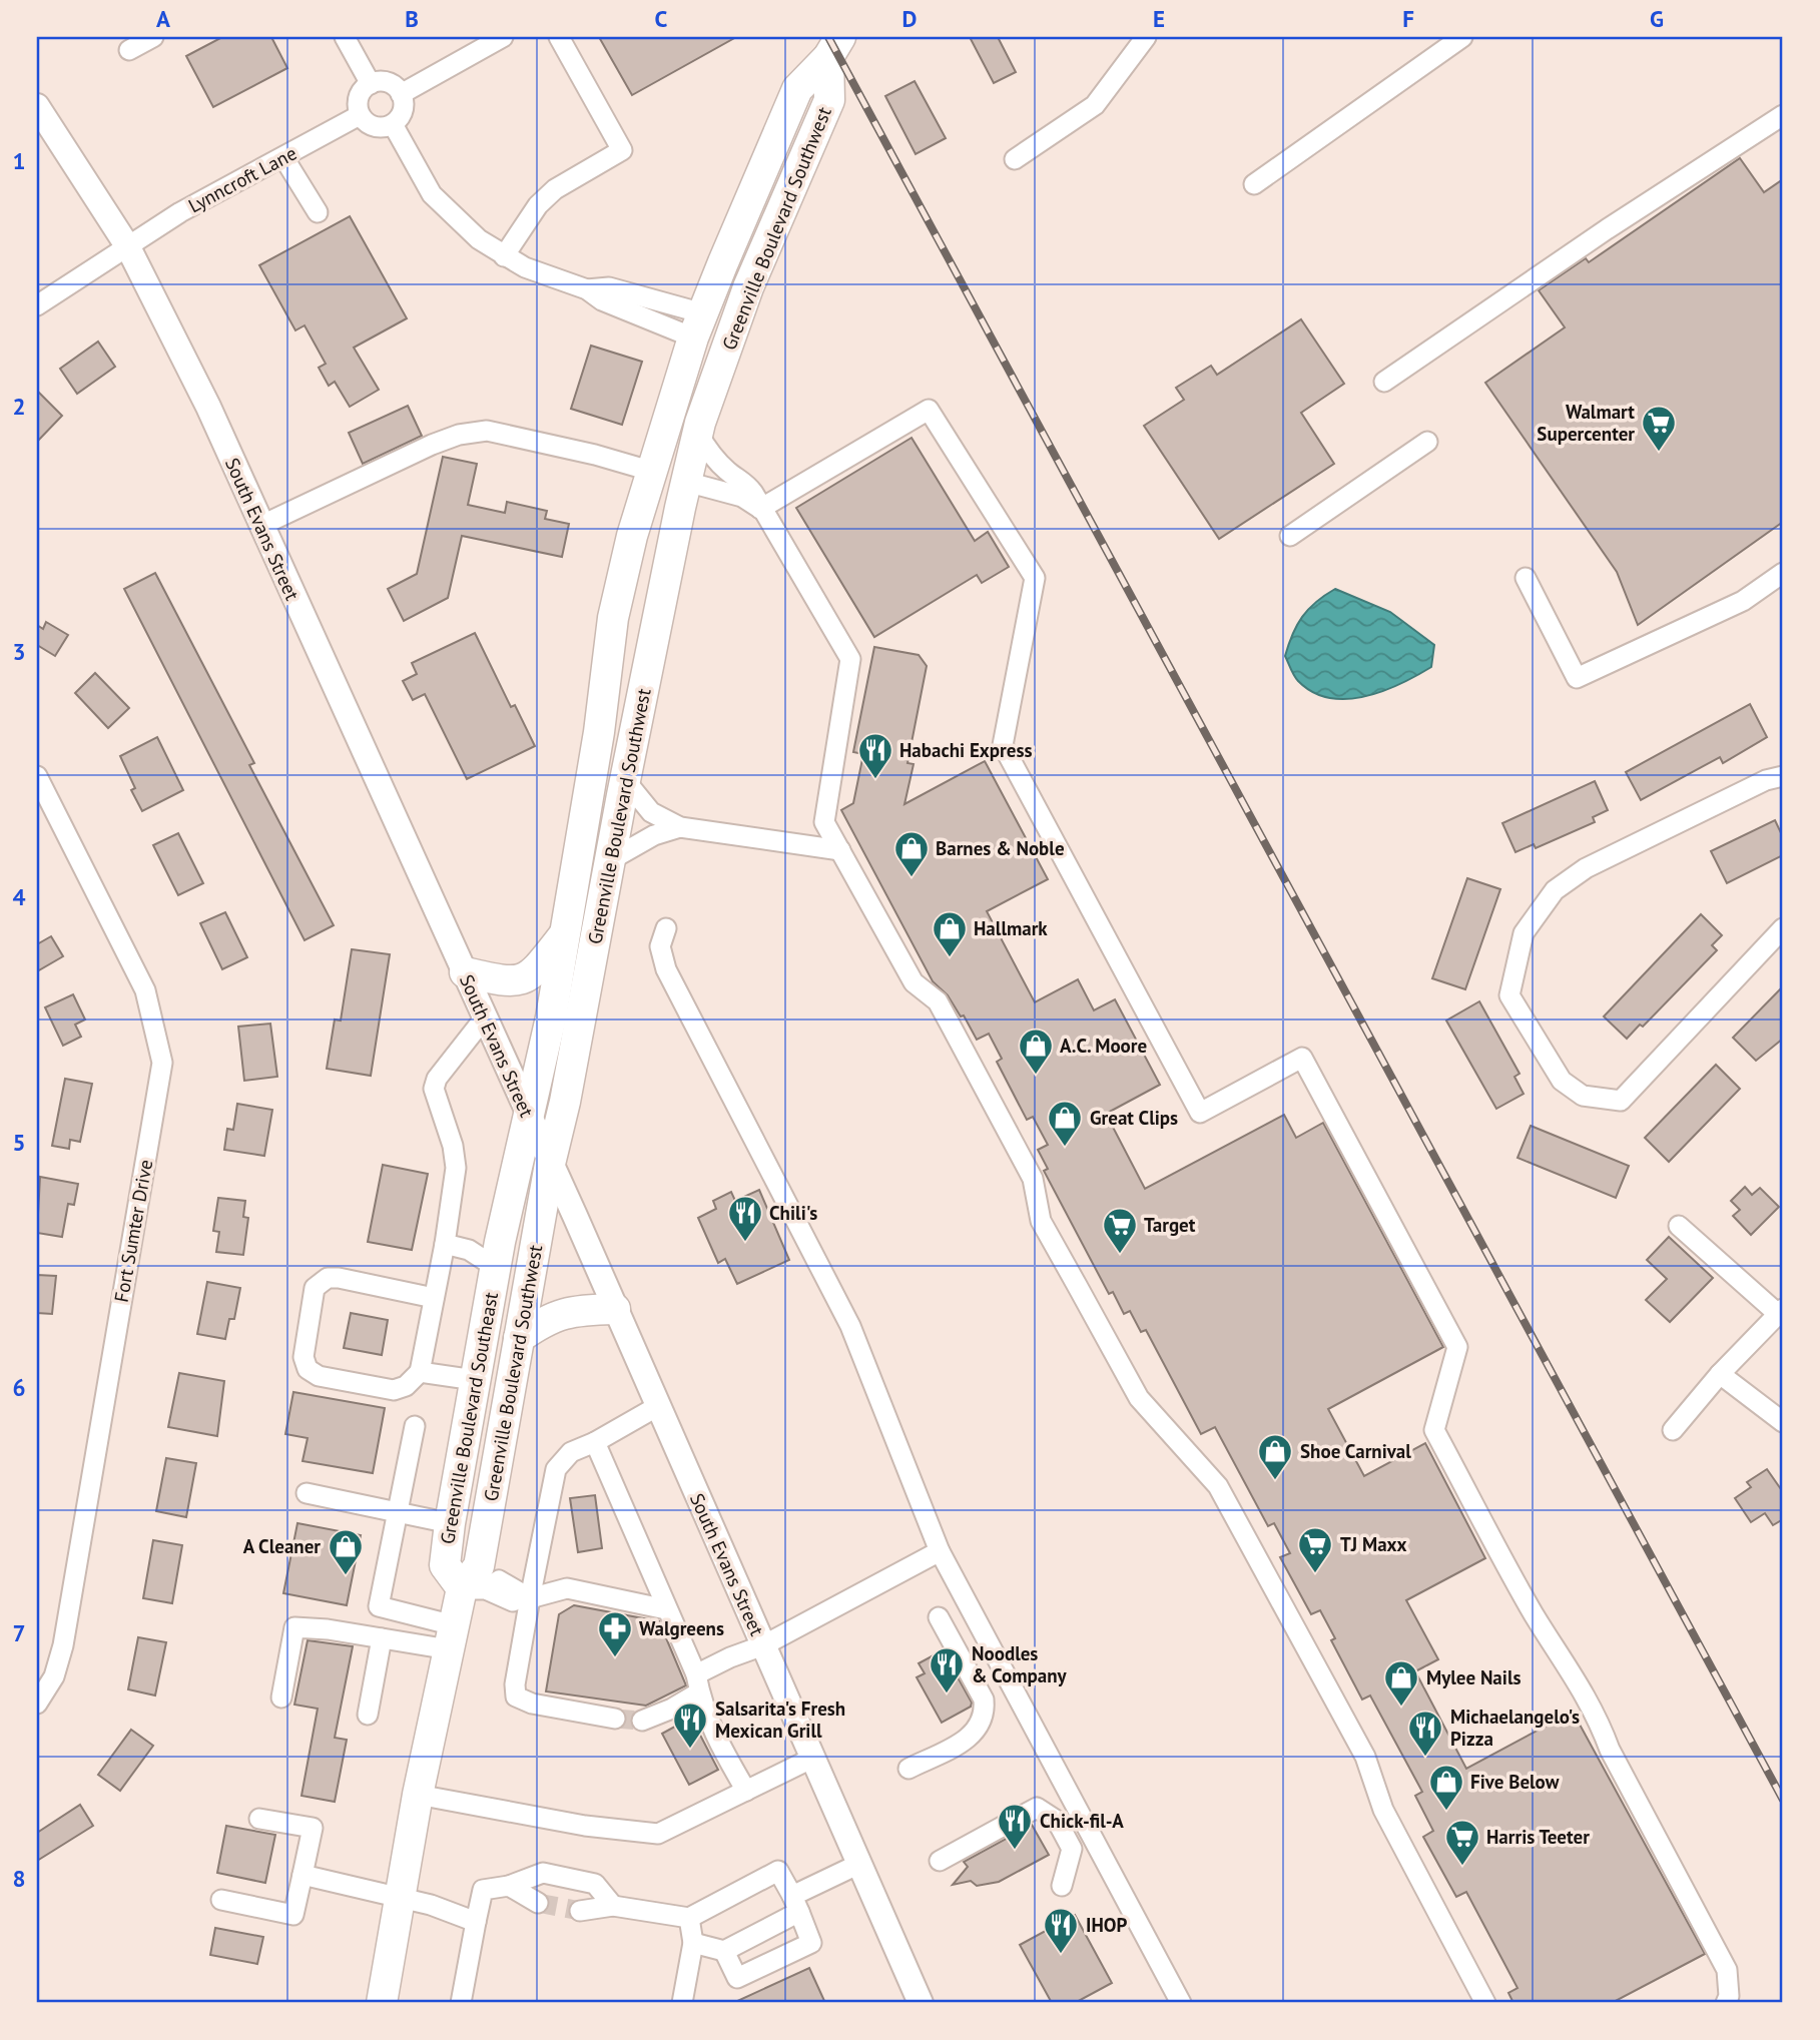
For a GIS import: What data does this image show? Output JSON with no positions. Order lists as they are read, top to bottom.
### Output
{
  "streets": {
    "highway": ["Greenville Boulevard Southwest", "Greenville Boulevard Southeast"],
    "main road": ["South Evans Street"],
    "street": ["Lynncroft Lane", "Fort Sumter Drive"]
  },
  "crossings": [
    ["Lynncroft Lane", "South Evans Street"],
    ["Greenville Boulevard Southwest", "South Evans Street"],
    ["Greenville Boulevard Southwest", "Greenville Boulevard Southeast"],
    ["South Evans Street", "Greenville Boulevard Southeast"]
  ],
  "places": {
    "supermarket": [
      "Walmart Supercenter",
      "Target",
      "TJ Maxx",
      "Harris Teeter"
    ],
    "restaurant": [
      "Habachi Express",
      "Chili's",
      "Noodles & Company",
      "Salsarita's Fresh Mexican Grill",
      "Michaelangelo's Pizza",
      "Chick-fil-A",
      "IHOP"
    ],
    "shop": [
      "Barnes & Noble",
      "Hallmark",
      "A.C. Moore",
      "Great Clips",
      "Shoe Carnival",
      "A Cleaner",
      "Mylee Nails",
      "Five Below"
    ],
    "pharmacy": ["Walgreens"]
  },
  "grid": {
    "columns": [
      "A",
      "B",
      "C",
      "D",
      "E",
      "F",
      "G"
    ],
    "rows": [
      "1",
      "2",
      "3",
      "4",
      "5",
      "6",
      "7",
      "8"
    ]
  }
}
